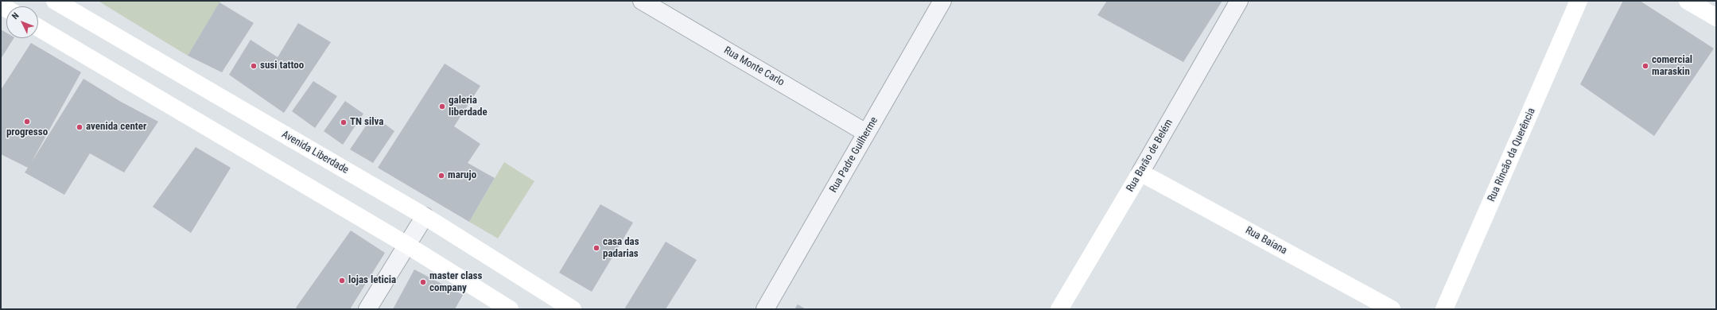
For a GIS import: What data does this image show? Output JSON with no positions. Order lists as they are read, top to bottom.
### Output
{
  "streets": {
    "main road": [
      "Avenida Liberdade",
      "Rua Rincão da Querência",
      "Rua Barão de Belém",
      "Rua Baiana"
    ],
    "street": ["Rua Monte Carlo", "Rua Padre Guilherme"]
  },
  "crossings": [
    ["Rua Monte Carlo", "Rua Padre Guilherme"],
    ["Rua Barão de Belém", "Rua Baiana"]
  ],
  "places": [
    "susi tattoo",
    "comercial maraskin",
    "galeria liberdade",
    "progresso",
    "TN silva",
    "avenida center",
    "marujo",
    "casa das padarias",
    "lojas leticia",
    "master class company"
  ],
  "north": "top left"
}
